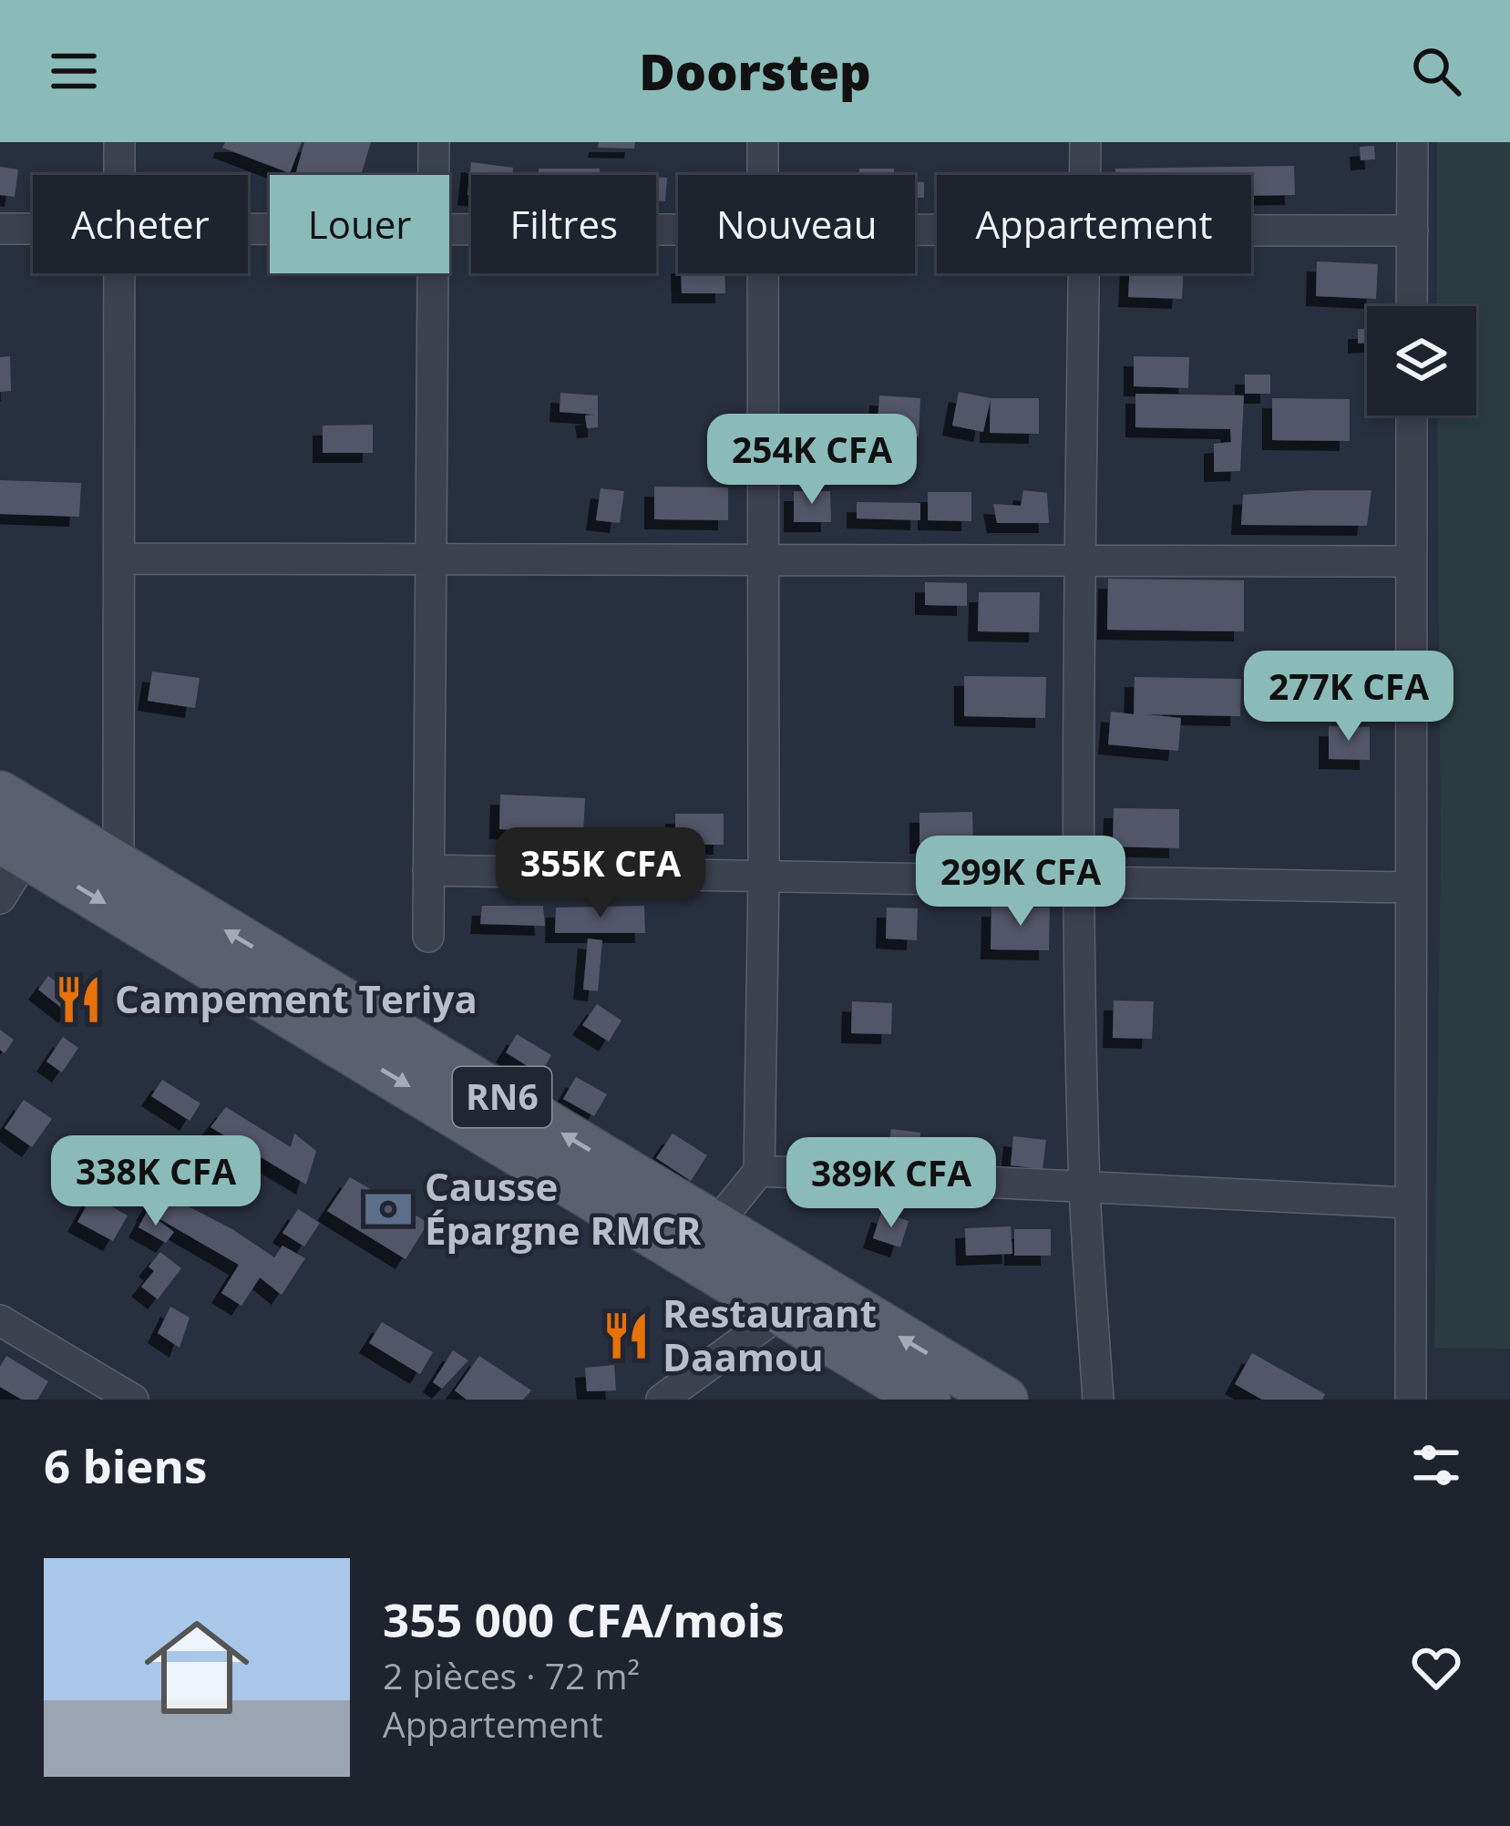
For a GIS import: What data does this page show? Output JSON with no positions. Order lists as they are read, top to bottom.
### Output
{
  "streets": {
    "main road": ["RN6"]
  },
  "places": {
    "restaurant": ["Campement Teriya", "Restaurant Daamou"],
    "bank": ["Causse Épargne RMCR"]
  },
  "page": {
    "header": "Doorstep",
    "chip": [
      "Acheter",
      "Louer",
      "Filtres",
      "Nouveau",
      "Appartement"
    ],
    "price": [
      "254K CFA",
      "277K CFA",
      "355K CFA",
      "299K CFA",
      "338K CFA",
      "389K CFA"
    ],
    "heading": "6 biens",
    "list": [
      {
        "name": "355 000 CFA/mois",
        "note": "2 pièces · 72 m² · Appartement"
      }
    ]
  }
}
